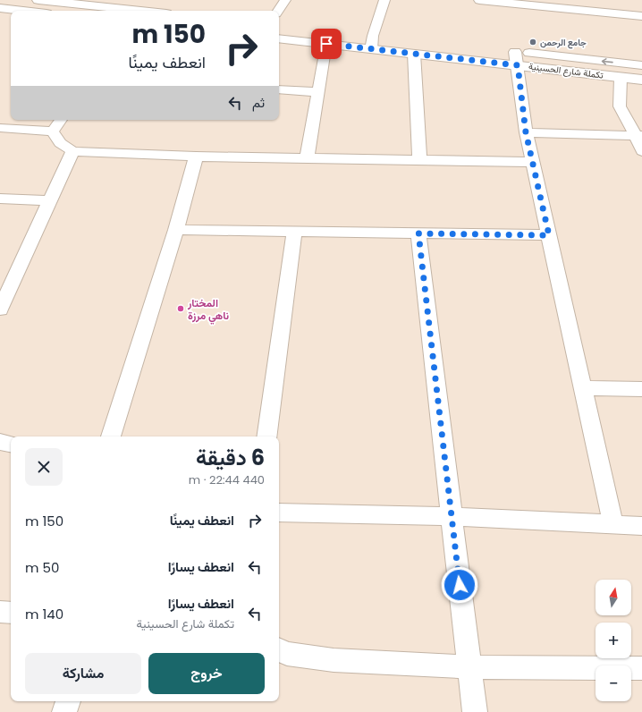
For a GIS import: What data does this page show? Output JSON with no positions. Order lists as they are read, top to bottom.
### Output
{
  "streets": {
    "street": ["تكملة شارع الحسينية"]
  },
  "places": ["جامع الرحمن", "المختار ناهي مرزة"],
  "north": "top",
  "page": {
    "turn": ["150 m", "انعطف يمينًا"],
    "then": "ثم",
    "heading": ["6 دقيقة", "440 m · 22:44"],
    "list": [
      {
        "name": "انعطف يمينًا",
        "value": "150 m"
      },
      {
        "name": "انعطف يسارًا",
        "value": "50 m"
      },
      {
        "name": "انعطف يسارًا",
        "note": "تكملة شارع الحسينية",
        "value": "140 m"
      }
    ],
    "map_buttons": ["+", "−"],
    "buttons": ["خروج", "مشاركة"]
  }
}
